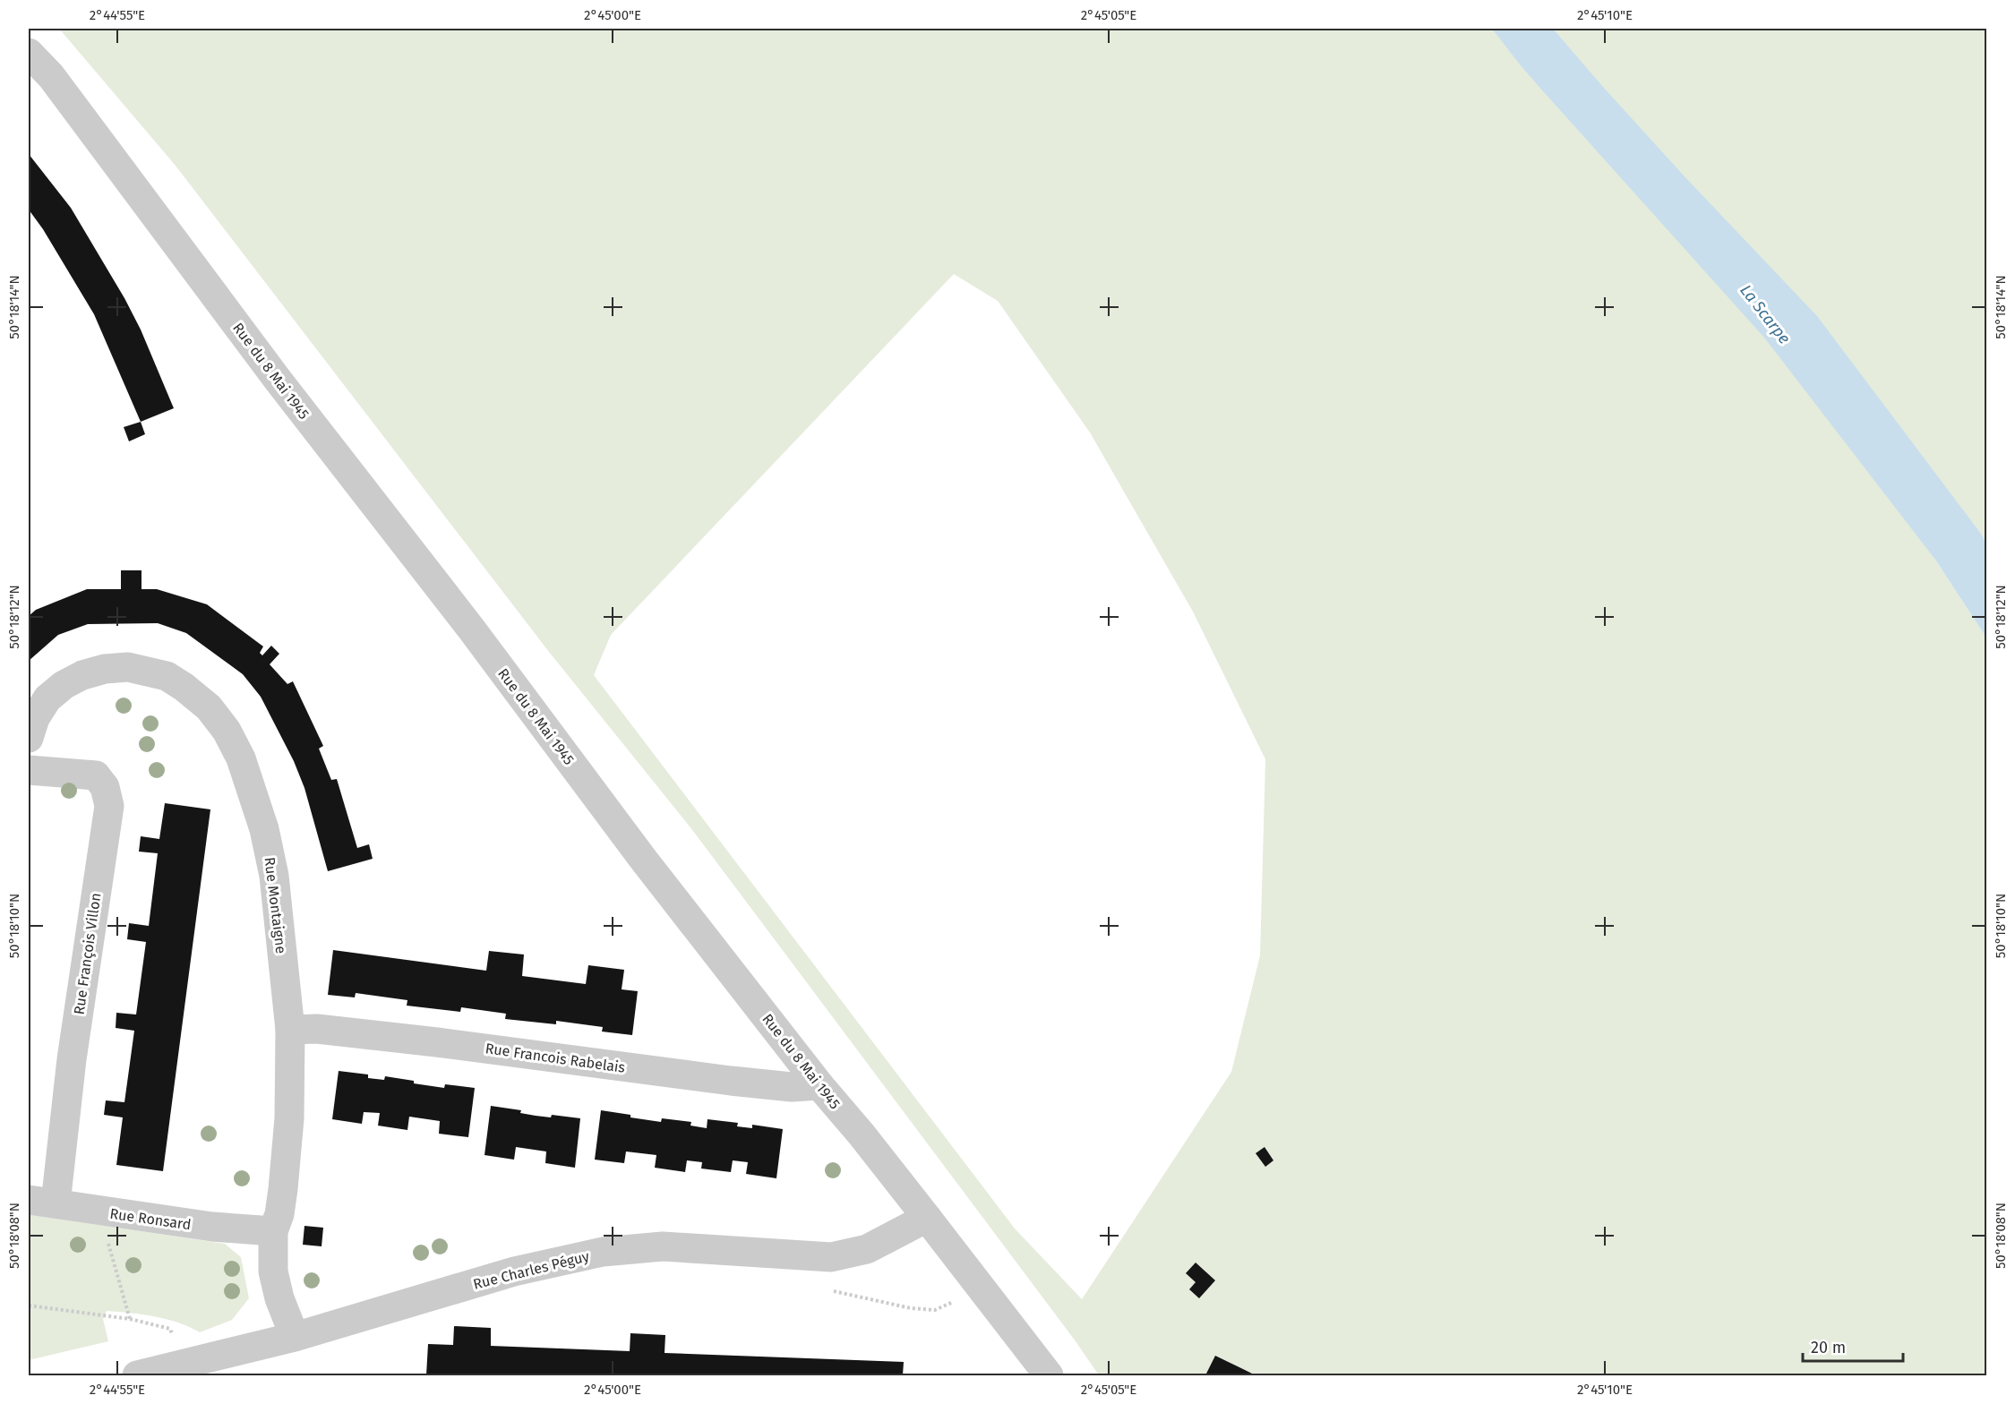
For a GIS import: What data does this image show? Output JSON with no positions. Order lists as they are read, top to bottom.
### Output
{
  "streets": {
    "street": [
      "Rue du 8 Mai 1945",
      "Rue Montaigne",
      "Rue François Villon",
      "Rue Francois Rabelais",
      "Rue Ronsard",
      "Rue Charles Péguy"
    ]
  },
  "crossings": [
    ["Rue du 8 Mai 1945", "Rue Francois Rabelais"],
    ["Rue du 8 Mai 1945", "Rue Charles Péguy"],
    ["Rue Montaigne", "Rue Francois Rabelais"],
    ["Rue Montaigne", "Rue Ronsard"],
    ["Rue Montaigne", "Rue Charles Péguy"],
    ["Rue François Villon", "Rue Ronsard"]
  ],
  "water": ["La Scarpe"],
  "scale_bar": "20 m",
  "coordinates": [
    "2°44'55\"E",
    "2°45'00\"E",
    "2°45'05\"E",
    "2°45'10\"E",
    "50°18'14\"N",
    "50°18'12\"N",
    "50°18'10\"N",
    "50°18'08\"N"
  ]
}
